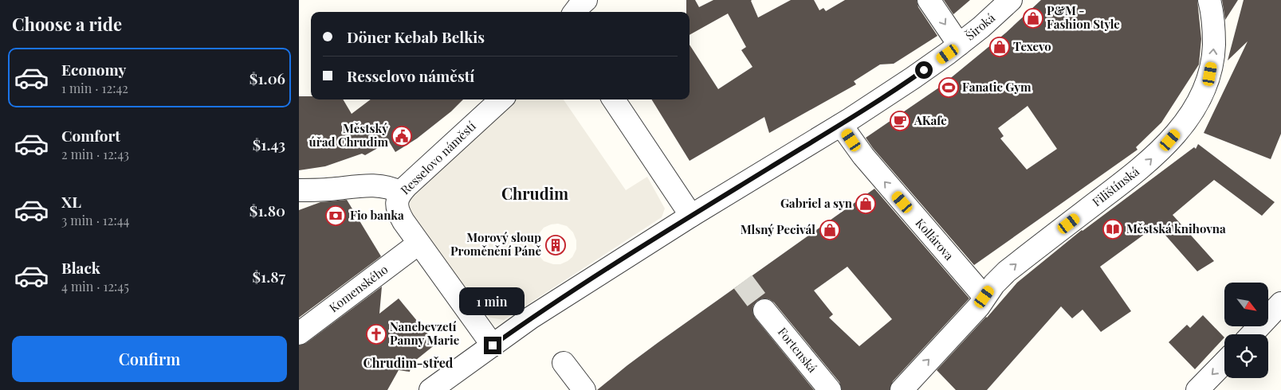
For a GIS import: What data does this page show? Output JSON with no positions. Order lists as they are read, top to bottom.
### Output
{
  "streets": {
    "street": [
      "Široká",
      "Resselovo náměstí",
      "Filištínská",
      "Kollárova",
      "Komenského",
      "Fortenská"
    ]
  },
  "crossings": [
    ["Široká", "Kollárova"],
    ["Resselovo náměstí", "Komenského"],
    ["Filištínská", "Kollárova"]
  ],
  "one_way": ["Filištínská", "Kollárova"],
  "districts": ["Chrudim", "Chrudim-střed"],
  "places": {
    "shop": [
      "P&M - Fashion Style",
      "Texevo",
      "Gabriel a syn",
      "Mlsný Pecivál"
    ],
    "sports": ["Fanatic Gym"],
    "cafe": ["AKafe"],
    "public building": ["Městský úřad Chrudim"],
    "bank": ["Fio banka"],
    "library": ["Městská knihovna"],
    "building": ["Morový sloup Proměnění Páně"],
    "church": ["Nanebevzetí Panny Marie"]
  },
  "north": "bottom right",
  "page": {
    "heading": "Choose a ride",
    "banner": ["Döner Kebab Belkis", "Resselovo náměstí"],
    "list": [
      {
        "name": "Economy",
        "note": "1 min · 12:42",
        "value": "$1.06"
      },
      {
        "name": "Comfort",
        "note": "2 min · 12:43",
        "value": "$1.43"
      },
      {
        "name": "XL",
        "note": "3 min · 12:44",
        "value": "$1.80"
      },
      {
        "name": "Black",
        "note": "4 min · 12:45",
        "value": "$1.87"
      }
    ],
    "bubble": "1 min",
    "buttons": "Confirm"
  }
}
